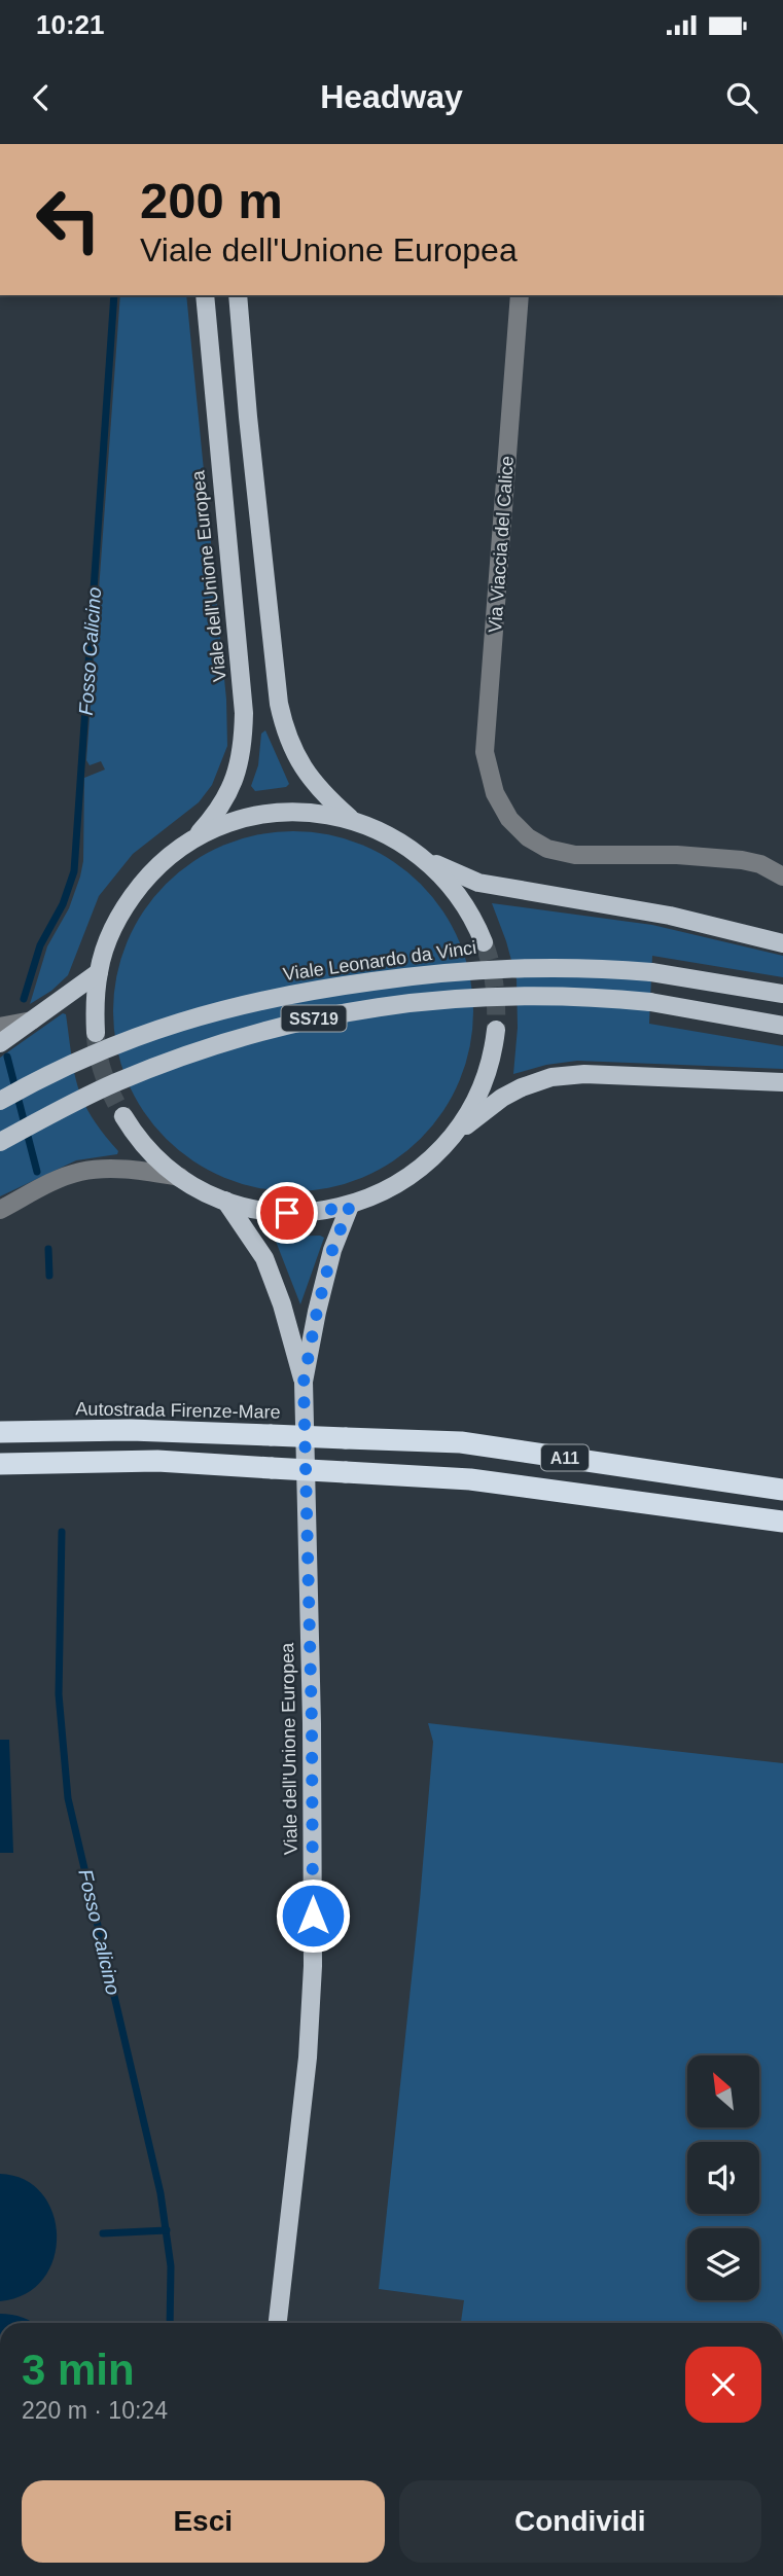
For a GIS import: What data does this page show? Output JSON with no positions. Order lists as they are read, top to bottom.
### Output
{
  "streets": {
    "highway": ["Autostrada Firenze-Mare", "A11"],
    "main road": ["Viale dell'Unione Europea", "Viale Leonardo da Vinci", "SS719"],
    "street": ["Via Viaccia del Calice"]
  },
  "water": ["Fosso Calicino"],
  "north": "top left",
  "page": {
    "status": "10:21",
    "header": "Headway",
    "turn": ["200 m", "Viale dell'Unione Europea"],
    "heading": ["3 min", "220 m · 10:24"],
    "buttons": ["Esci", "Condividi"]
  }
}
